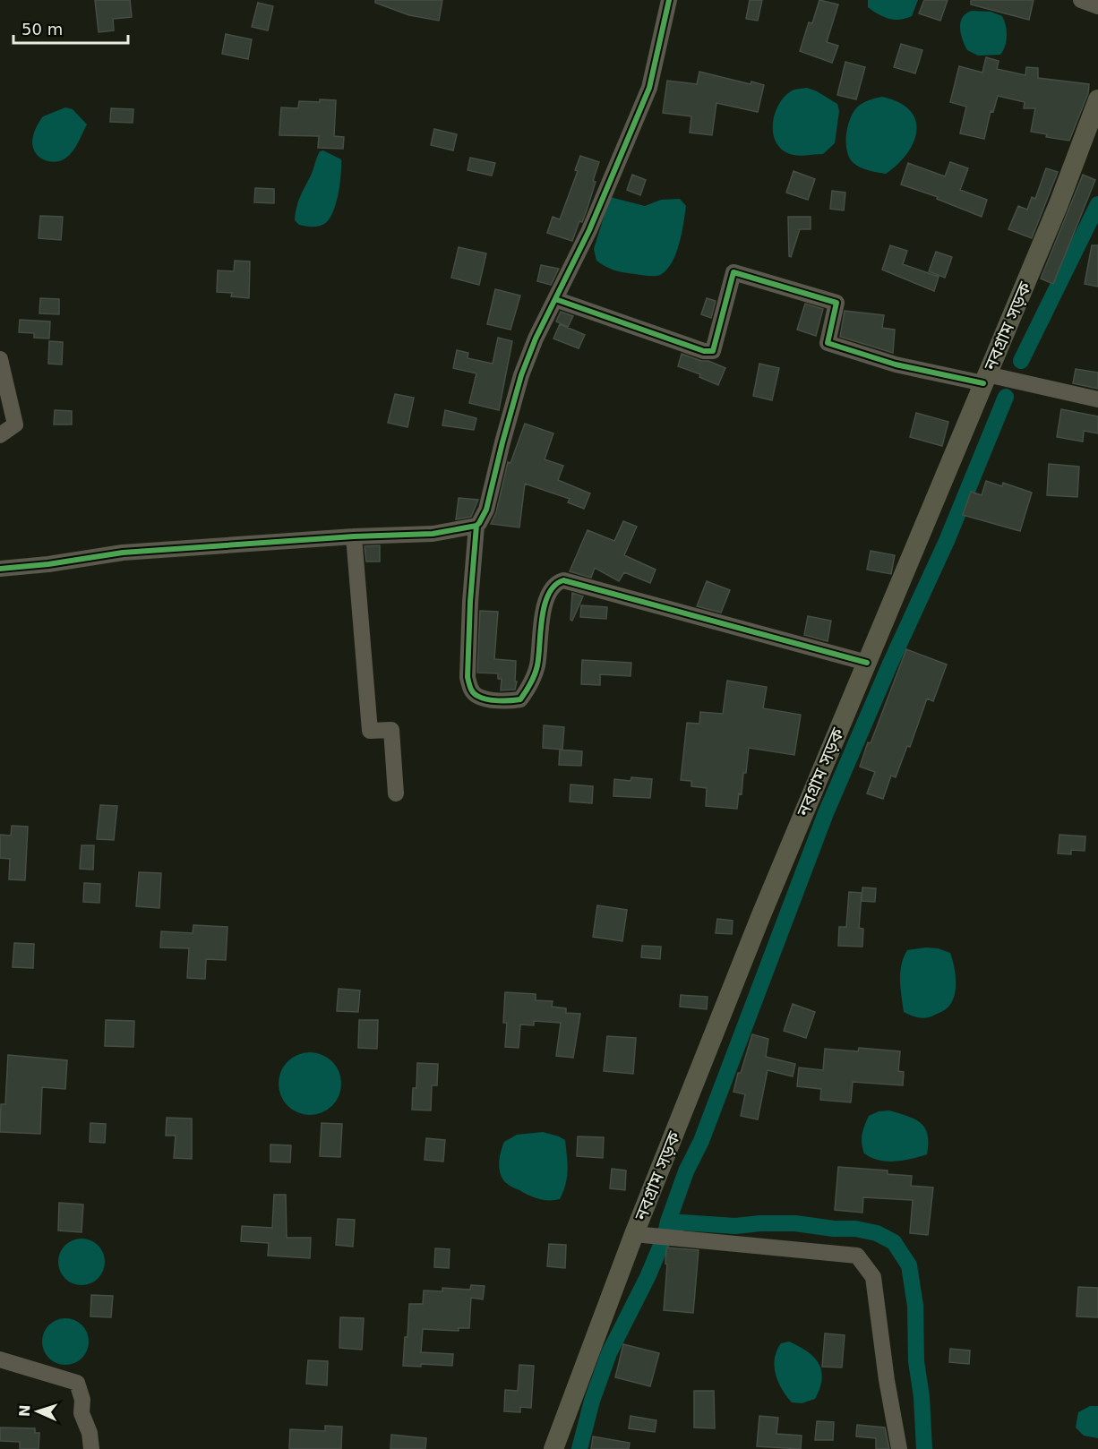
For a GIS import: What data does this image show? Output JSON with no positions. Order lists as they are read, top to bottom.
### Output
{
  "streets": {
    "main road": ["নবগ্রাম সড়ক"]
  },
  "scale_bar": "50 m",
  "north": "left"
}
